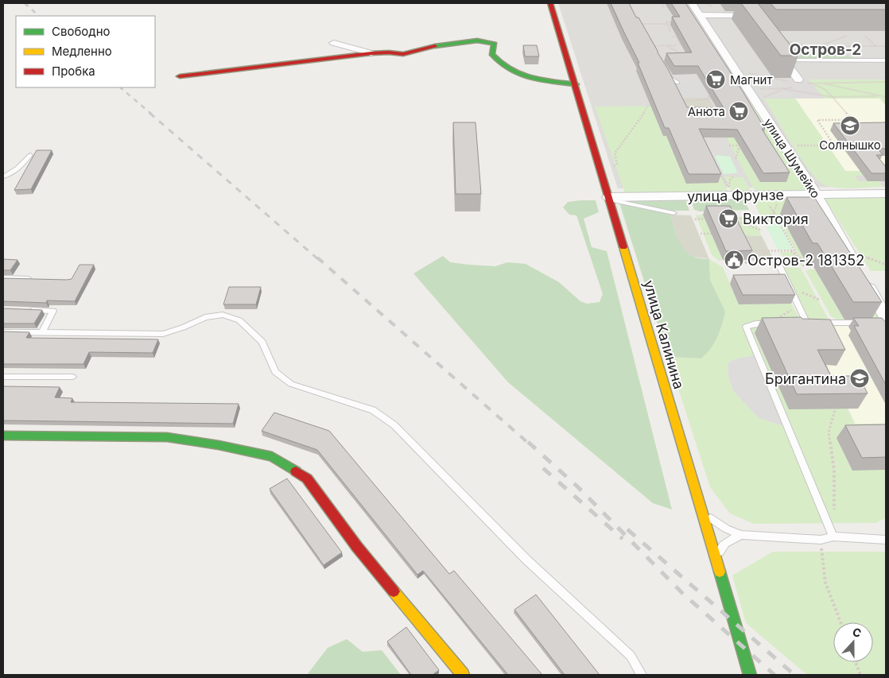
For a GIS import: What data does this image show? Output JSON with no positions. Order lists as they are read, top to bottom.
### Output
{
  "streets": {
    "street": ["улица Шумейко", "улица Фрунзе", "улица Калинина"]
  },
  "crossings": [
    ["улица Шумейко", "улица Фрунзе"],
    ["улица Фрунзе", "улица Калинина"]
  ],
  "districts": ["Остров-2"],
  "places": {
    "supermarket": ["Магнит", "Анюта", "Виктория"],
    "school or university": ["Солнышко", "Бригантина"],
    "public building": ["Остров-2 181352"]
  },
  "legend": ["Свободно", "Медленно", "Пробка"],
  "north": "top"
}
